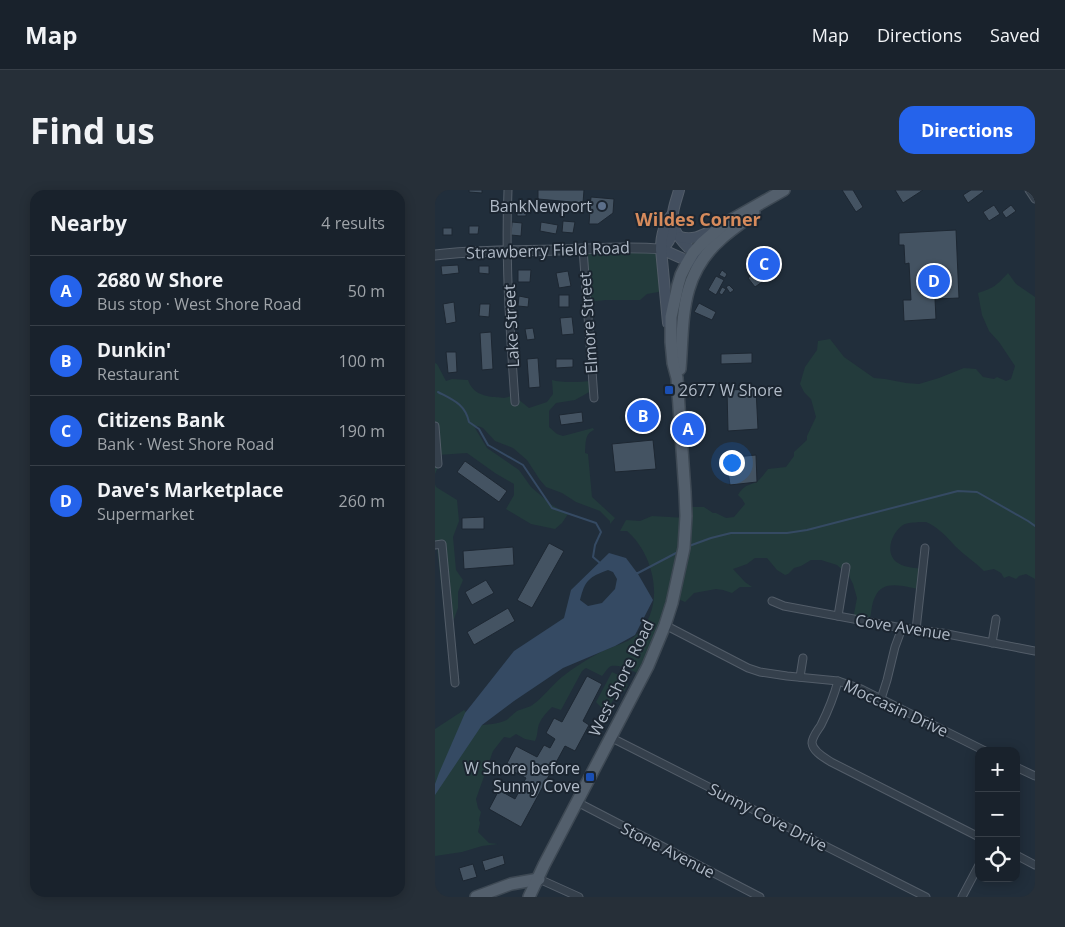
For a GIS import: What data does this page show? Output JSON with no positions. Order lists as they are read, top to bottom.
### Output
{
  "streets": {
    "main road": ["West Shore Road"],
    "street": [
      "Strawberry Field Road",
      "Elmore Street",
      "Lake Street",
      "Cove Avenue",
      "Moccasin Drive",
      "Sunny Cove Drive",
      "Stone Avenue"
    ]
  },
  "crossings": [
    ["Strawberry Field Road", "Elmore Street"],
    ["Strawberry Field Road", "Lake Street"],
    ["West Shore Road", "Moccasin Drive"],
    ["West Shore Road", "Sunny Cove Drive"],
    ["West Shore Road", "Stone Avenue"]
  ],
  "districts": ["Wildes Corner"],
  "places": {
    "other": ["BankNewport"],
    "transit": ["2677 W Shore", "W Shore before Sunny Cove"]
  },
  "page": {
    "header": "Map",
    "nav": ["Map", "Directions", "Saved"],
    "buttons": "Directions",
    "title": "Find us",
    "heading": ["Nearby", "4 results"],
    "pins": [
      "C",
      "D",
      "B",
      "A"
    ],
    "list": [
      {
        "mark": "A",
        "name": "2680 W Shore",
        "note": "Bus stop · West Shore Road",
        "value": "50 m"
      },
      {
        "mark": "B",
        "name": "Dunkin'",
        "note": "Restaurant",
        "value": "100 m"
      },
      {
        "mark": "C",
        "name": "Citizens Bank",
        "note": "Bank · West Shore Road",
        "value": "190 m"
      },
      {
        "mark": "D",
        "name": "Dave's Marketplace",
        "note": "Supermarket",
        "value": "260 m"
      }
    ],
    "map_buttons": ["+", "−"]
  }
}
